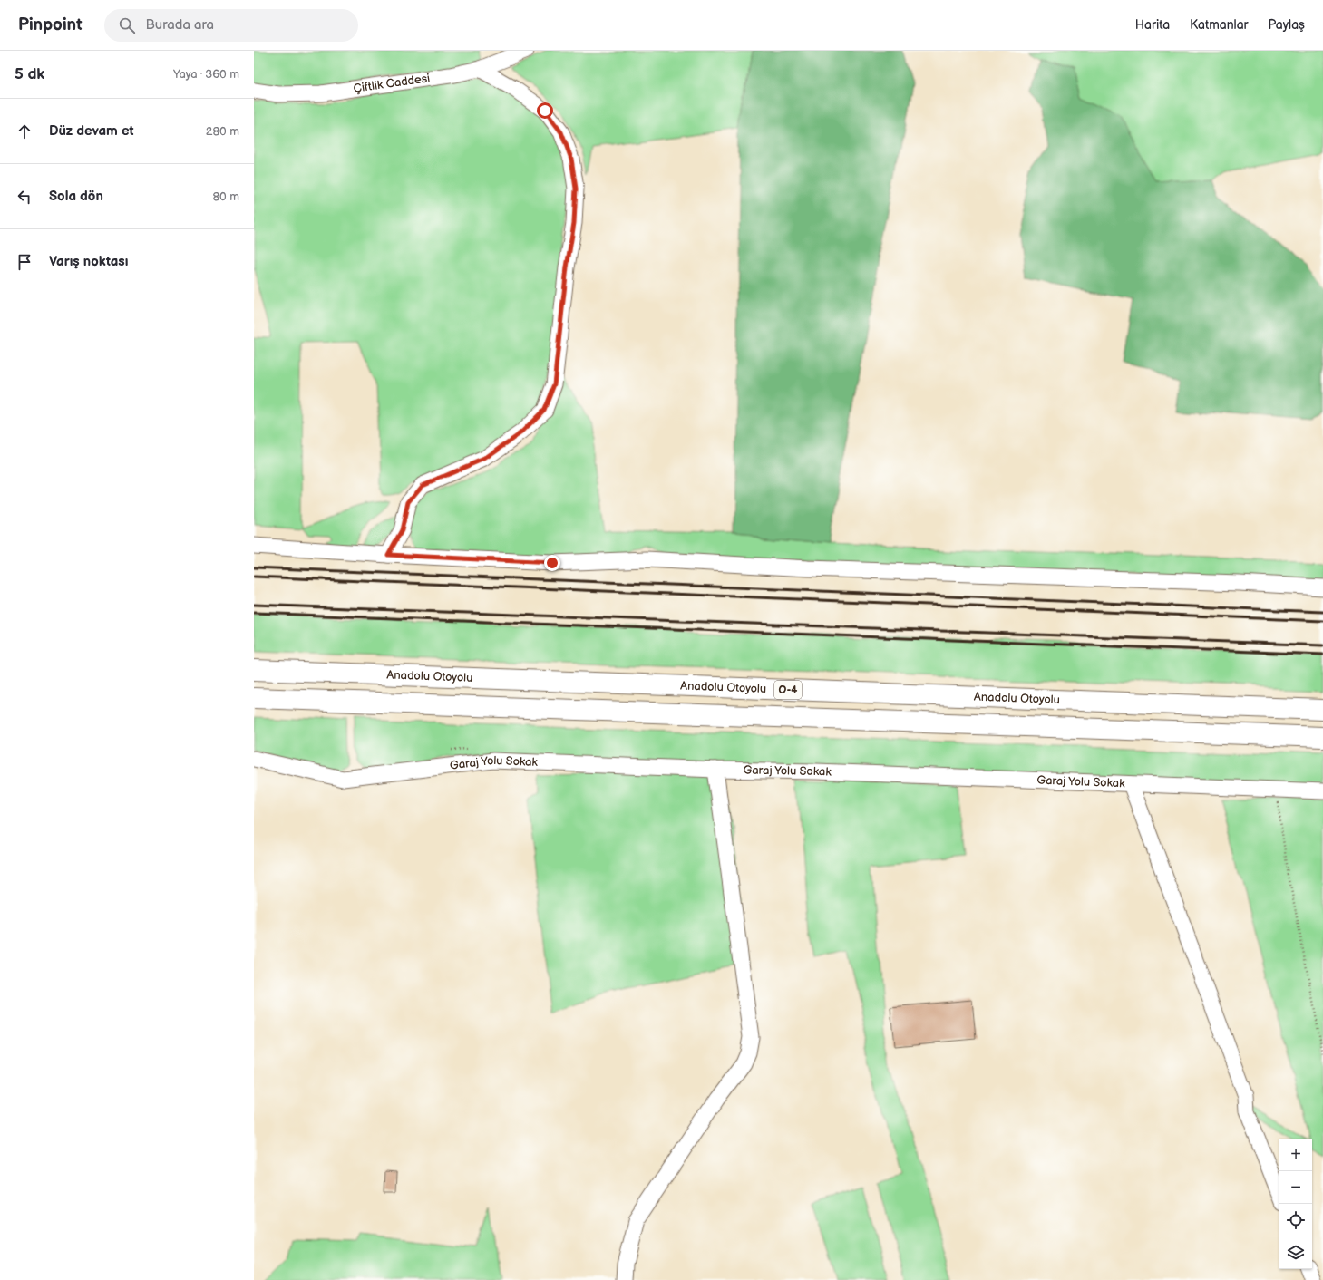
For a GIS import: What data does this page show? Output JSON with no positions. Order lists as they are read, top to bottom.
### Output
{
  "streets": {
    "highway": ["Anadolu Otoyolu", "O-4"],
    "street": ["Çiftlik Caddesi", "Garaj Yolu Sokak"]
  },
  "page": {
    "header": "Pinpoint",
    "search": "Burada ara",
    "nav": ["Harita", "Katmanlar", "Paylaş"],
    "heading": ["5 dk", "Yaya · 360 m"],
    "list": [
      ["Düz devam et", "280 m"],
      ["Sola dön", "80 m"],
      "Varış noktası"
    ],
    "map_buttons": ["+", "−"]
  }
}
